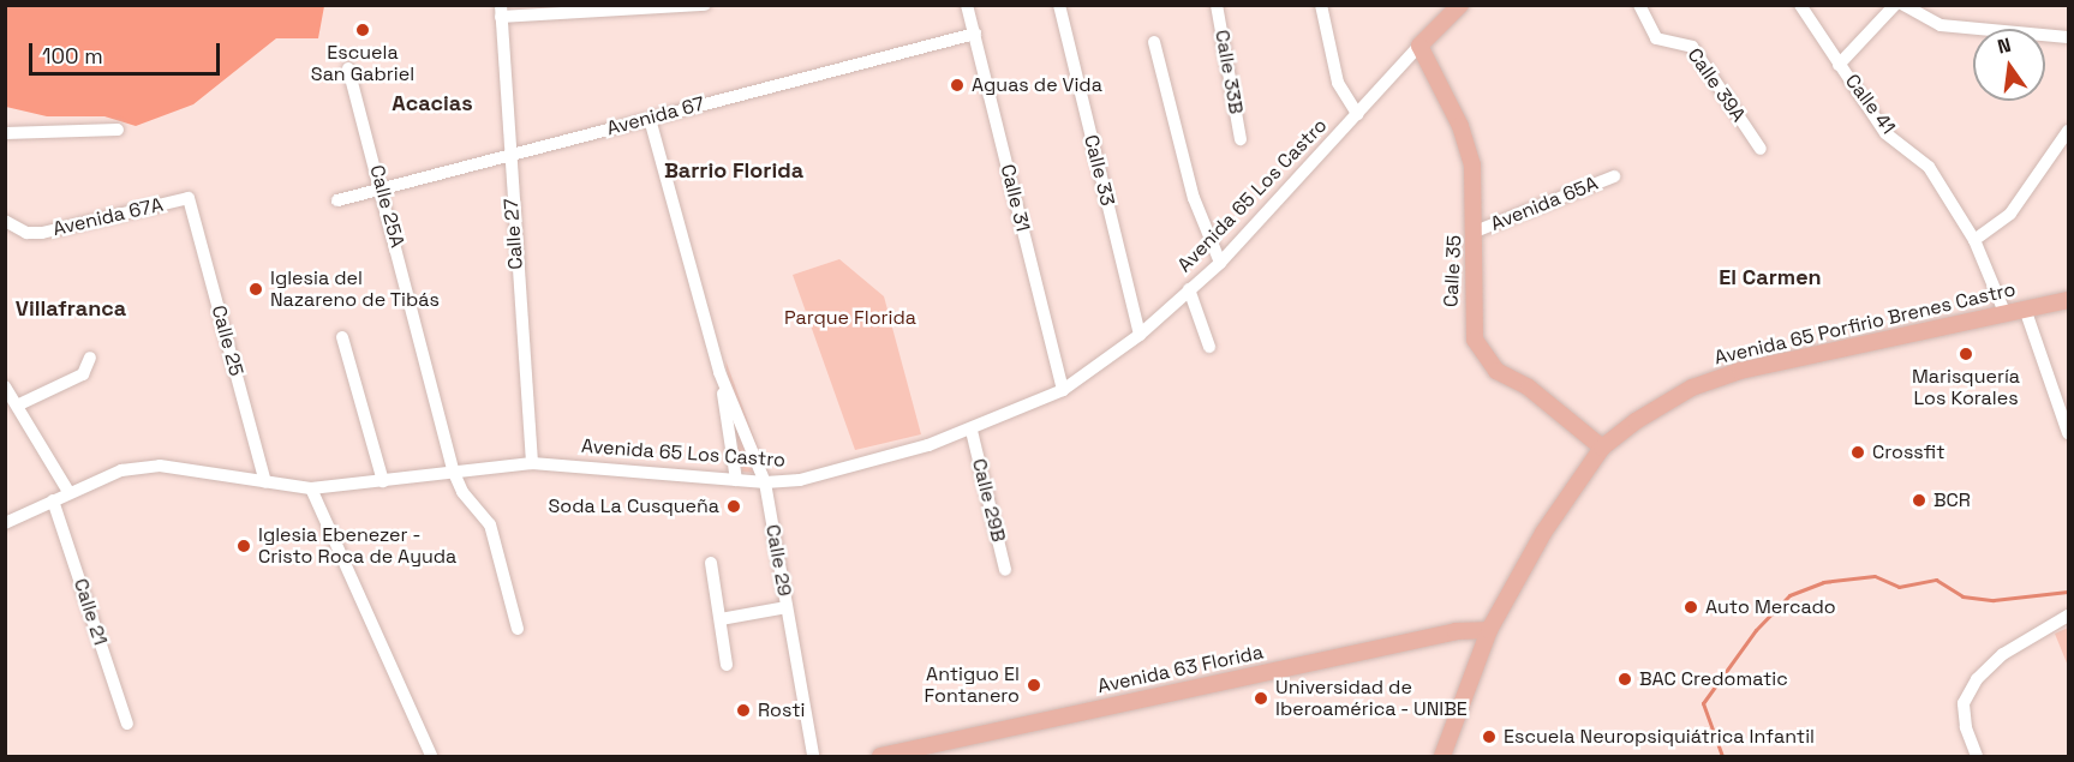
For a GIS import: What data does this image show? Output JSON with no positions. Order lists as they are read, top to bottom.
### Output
{
  "streets": {
    "main road": [
      "Avenida 65 Los Castro",
      "Calle 35",
      "Avenida 65 Porfirio Brenes Castro",
      "Avenida 63 Florida"
    ],
    "street": [
      "Calle 33B",
      "Calle 39A",
      "Calle 41",
      "Avenida 67",
      "Calle 33",
      "Calle 31",
      "Avenida 65A",
      "Calle 25A",
      "Avenida 67A",
      "Calle 27",
      "Calle 25",
      "Calle 29B",
      "Calle 29",
      "Calle 21"
    ]
  },
  "crossings": [
    ["Calle 41", "Avenida 65 Porfirio Brenes Castro"],
    ["Avenida 67", "Calle 31"],
    ["Avenida 67", "Calle 25A"],
    ["Avenida 67", "Calle 27"],
    ["Avenida 67", "Calle 29"],
    ["Calle 33", "Avenida 65 Los Castro"],
    ["Avenida 65 Los Castro", "Calle 31"],
    ["Avenida 65 Los Castro", "Calle 25A"],
    ["Avenida 65 Los Castro", "Calle 27"],
    ["Avenida 65 Los Castro", "Calle 35"],
    ["Avenida 65 Los Castro", "Calle 25"],
    ["Avenida 65 Los Castro", "Calle 29B"],
    ["Avenida 65 Los Castro", "Calle 29"],
    ["Avenida 65 Los Castro", "Calle 21"],
    ["Avenida 65A", "Calle 35"],
    ["Avenida 67A", "Calle 25"],
    ["Calle 35", "Avenida 65 Porfirio Brenes Castro"],
    ["Avenida 65 Porfirio Brenes Castro", "Avenida 63 Florida"]
  ],
  "districts": [
    "Acacias",
    "Barrio Florida",
    "El Carmen",
    "Villafranca"
  ],
  "parks": ["Parque Florida"],
  "places": [
    "Escuela San Gabriel",
    "Aguas de Vida",
    "Iglesia del Nazareno de Tibás",
    "Marisquería Los Korales",
    "Crossfit",
    "BCR",
    "Soda La Cusqueña",
    "Iglesia Ebenezer - Cristo Roca de Ayuda",
    "Auto Mercado",
    "BAC Credomatic",
    "Antiguo El Fontanero",
    "Universidad de Iberoamérica - UNIBE",
    "Rosti",
    "Escuela Neuropsiquiátrica Infantil"
  ],
  "scale_bar": "100 m",
  "north": "top"
}
